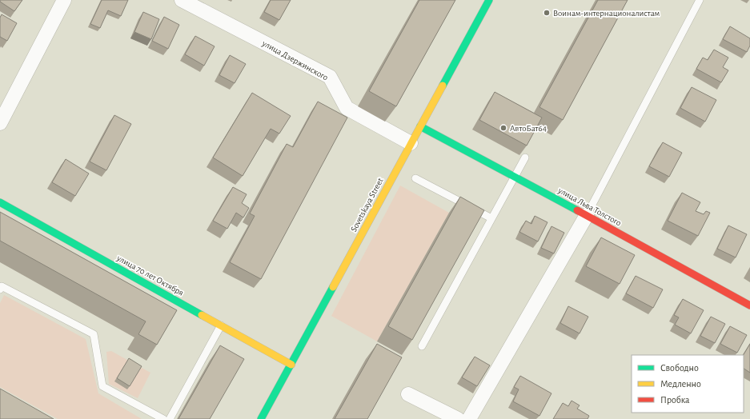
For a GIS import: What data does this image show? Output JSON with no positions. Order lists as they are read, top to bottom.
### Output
{
  "streets": {
    "street": [
      "улица Дзержинского",
      "Sovetskaya Street",
      "улица Льва Толстого",
      "улица 70 лет Октября"
    ]
  },
  "crossings": [
    ["улица Дзержинского", "Sovetskaya Street"],
    ["Sovetskaya Street", "улица Льва Толстого"],
    ["Sovetskaya Street", "улица 70 лет Октября"]
  ],
  "places": ["Воинам-интернационалистам", "АвтоБат64"],
  "legend": ["Свободно", "Медленно", "Пробка"]
}
